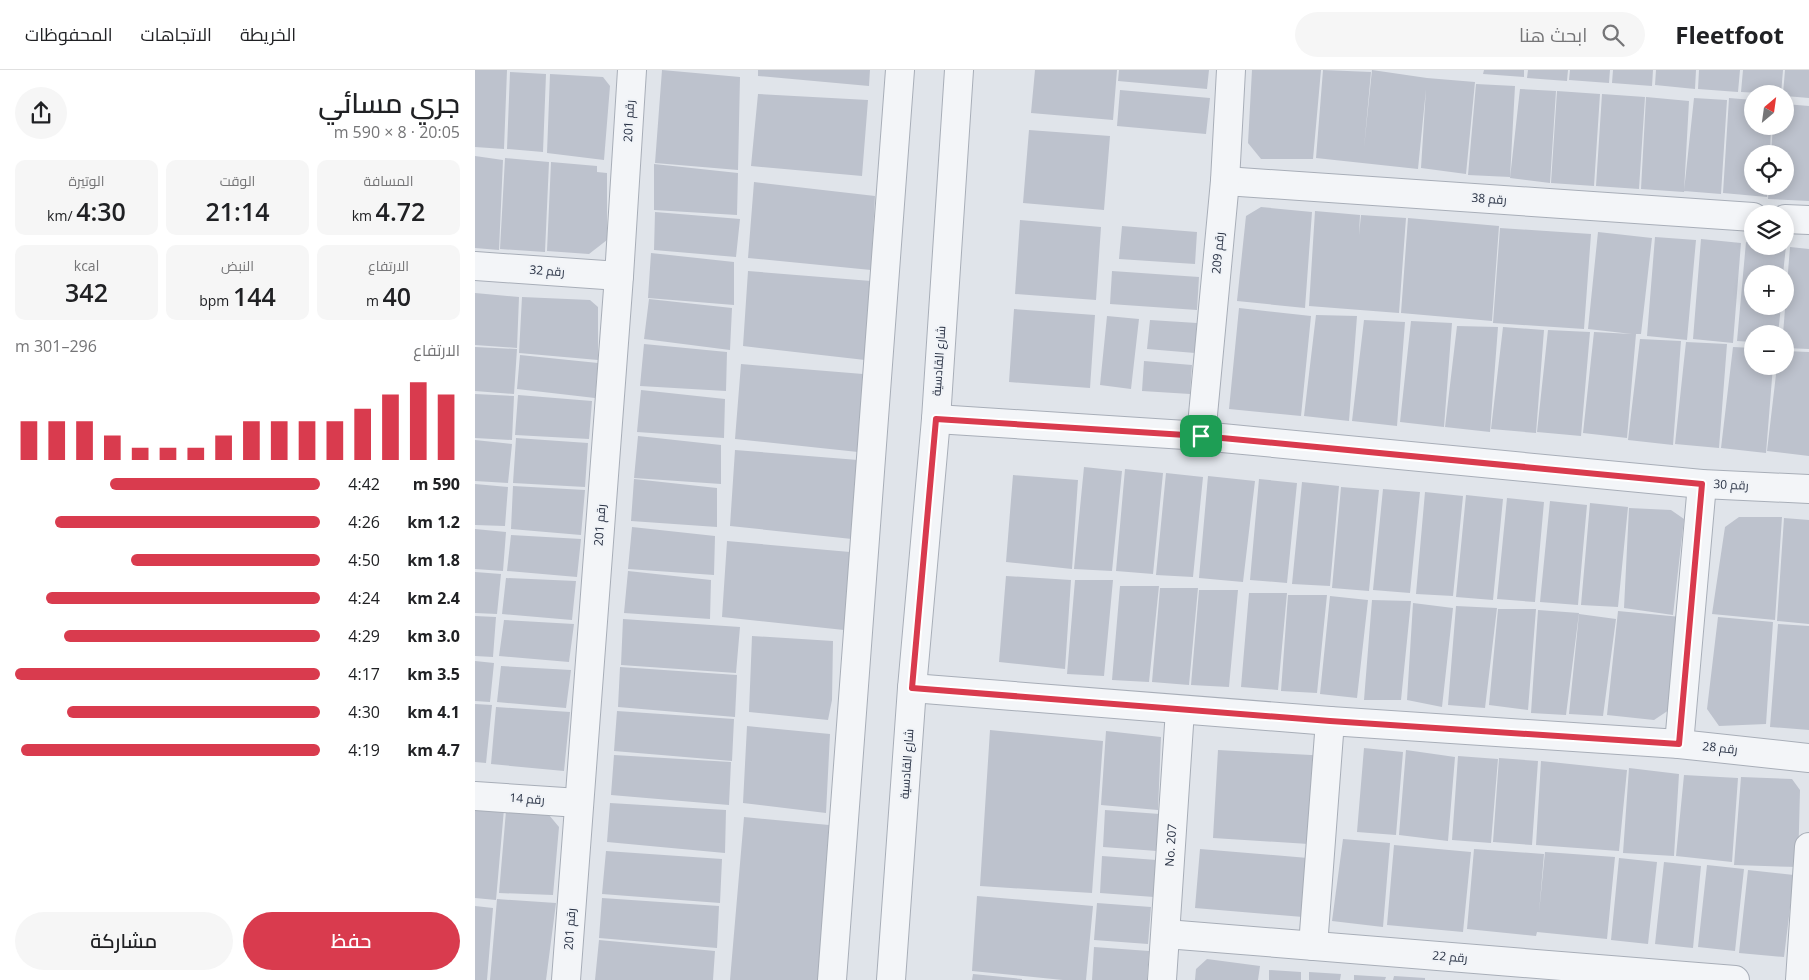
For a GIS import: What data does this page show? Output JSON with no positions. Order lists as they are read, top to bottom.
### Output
{
  "streets": {
    "street": [
      "رقم 201",
      "رقم 38",
      "رقم 209",
      "رقم 32",
      "شارع القادسية",
      "رقم 30",
      "رقم 28",
      "رقم 14",
      "No. 207",
      "رقم 22"
    ]
  },
  "crossings": [
    ["رقم 201", "رقم 32"],
    ["رقم 201", "رقم 14"],
    ["رقم 38", "رقم 209"],
    ["رقم 209", "رقم 30"],
    ["شارع القادسية", "رقم 30"],
    ["شارع القادسية", "رقم 28"],
    ["رقم 28", "No. 207"],
    ["No. 207", "رقم 22"]
  ],
  "north": "top right",
  "page": {
    "header": "Fleetfoot",
    "search": "ابحث هنا",
    "nav": ["الخريطة", "الاتجاهات", "المحفوظات"],
    "heading": ["جري مسائي", "20:05 · 8 × 590 m"],
    "map_buttons": ["+", "−"],
    "stats": [
      ["المسافة", "4.72 km"],
      ["الوقت", "21:14"],
      ["الوتيرة", "4:30 /km"],
      ["الارتفاع", "40 m"],
      ["النبض", "144 bpm"],
      ["kcal", "342"]
    ],
    "chart": ["الارتفاع", "296–301 m"],
    "list": [
      {
        "name": "590 m",
        "note": "4:42"
      },
      {
        "name": "1.2 km",
        "note": "4:26"
      },
      {
        "name": "1.8 km",
        "note": "4:50"
      },
      {
        "name": "2.4 km",
        "note": "4:24"
      },
      {
        "name": "3.0 km",
        "note": "4:29"
      },
      {
        "name": "3.5 km",
        "note": "4:17"
      },
      {
        "name": "4.1 km",
        "note": "4:30"
      },
      {
        "name": "4.7 km",
        "note": "4:19"
      }
    ],
    "buttons": ["حفظ", "مشاركة"]
  }
}
